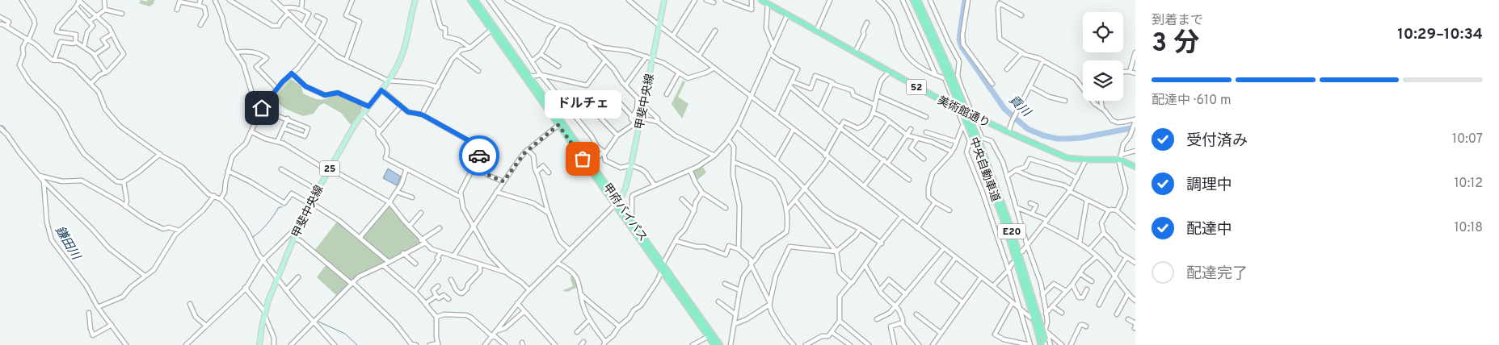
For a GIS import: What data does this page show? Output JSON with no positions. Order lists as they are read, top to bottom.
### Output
{
  "streets": {
    "highway": [
      "52",
      "美術館通り",
      "中央自動車道",
      "甲府バイパス",
      "E20"
    ],
    "main road": ["甲斐中央線", "25"]
  },
  "crossings": [
    ["甲斐中央線", "甲府バイパス"]
  ],
  "water": ["貢川", "鎌田川"],
  "places": ["ドルチェ"],
  "page": {
    "heading": ["3 分", "到着まで", "10:29–10:34"],
    "bar": "配達中 · 610 m",
    "bubble": "ドルチェ",
    "list": [
      ["受付済み", "10:07"],
      ["調理中", "10:12"],
      ["配達中", "10:18"],
      "配達完了"
    ]
  }
}
